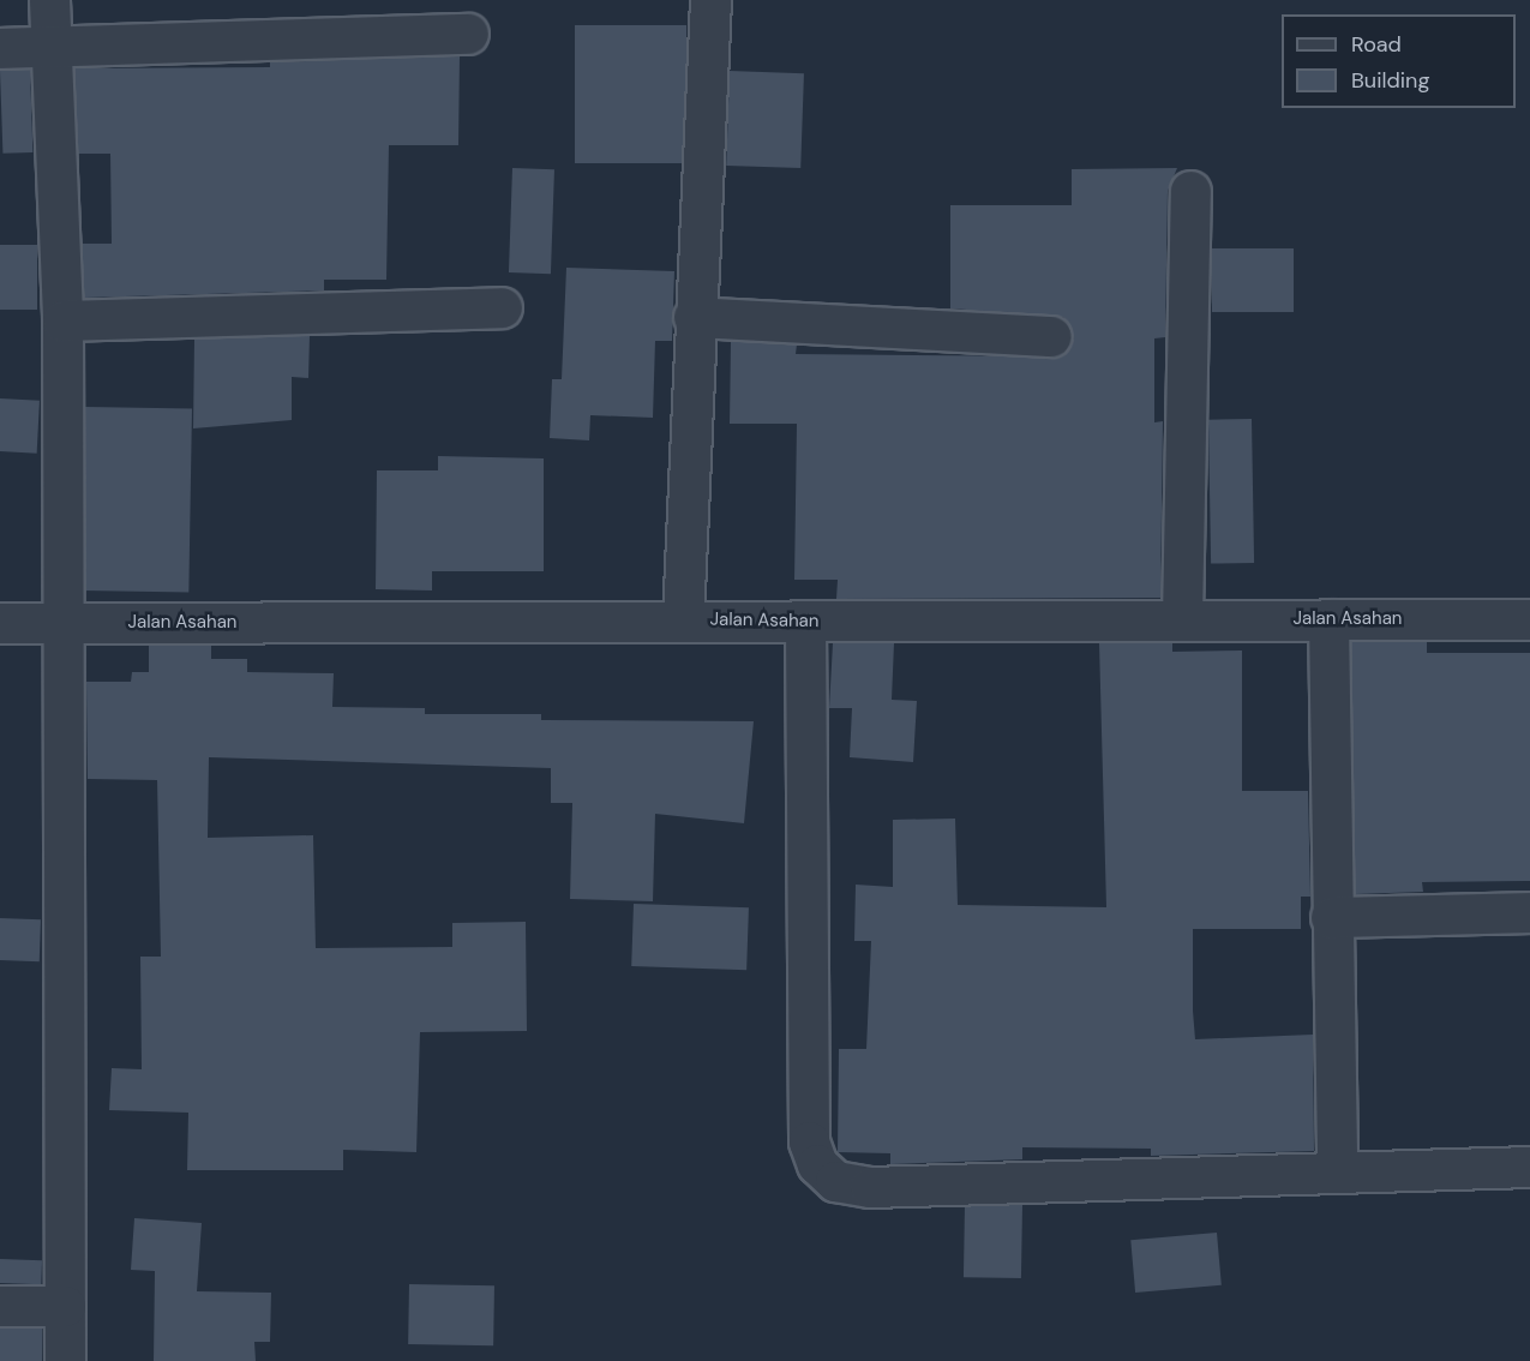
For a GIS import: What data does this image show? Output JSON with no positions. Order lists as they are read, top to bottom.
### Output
{
  "streets": {
    "street": ["Jalan Asahan"]
  },
  "legend": ["Road", "Building"]
}
